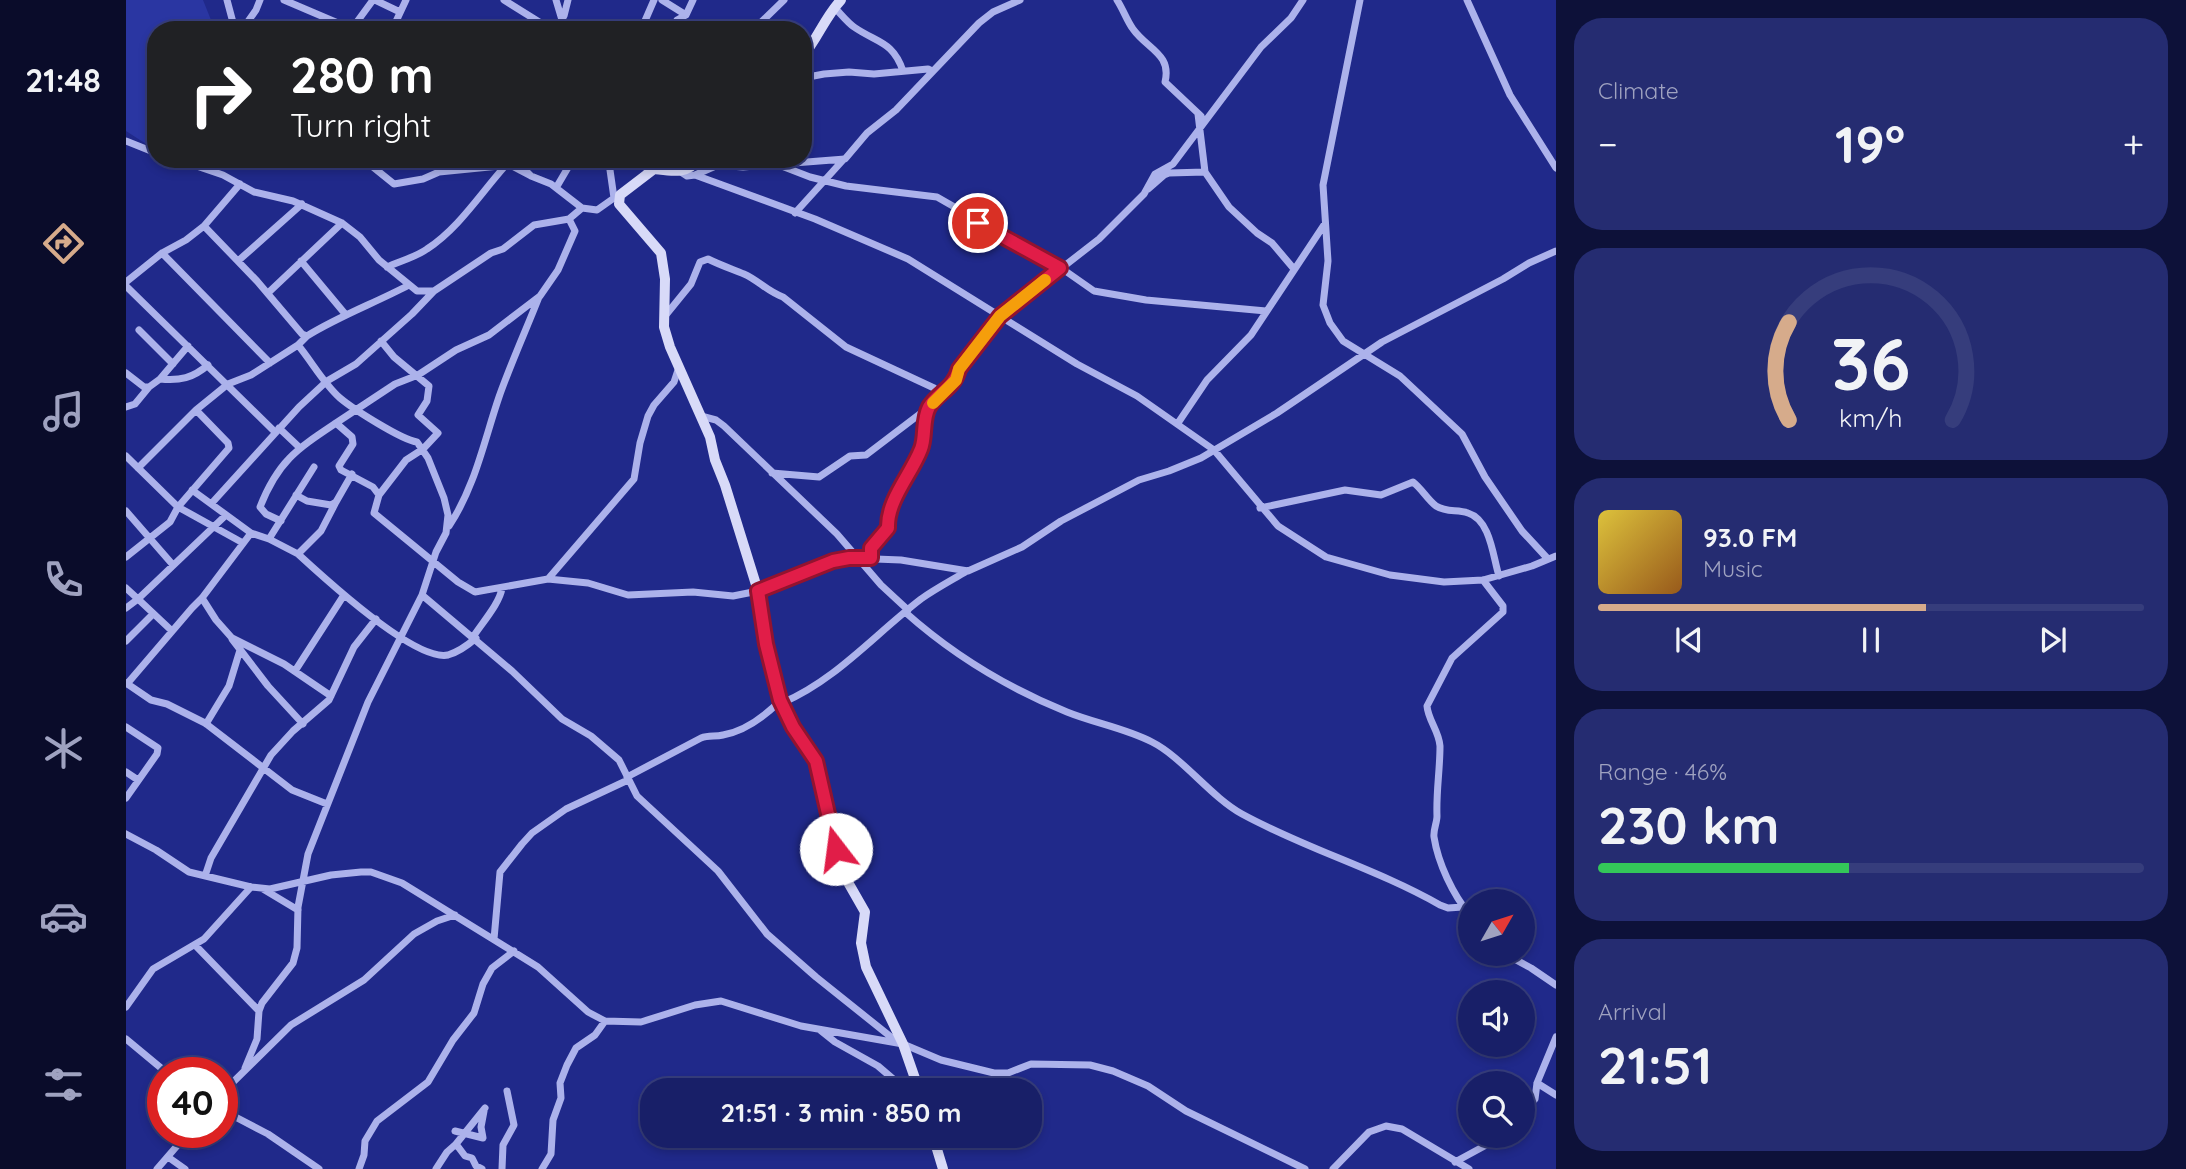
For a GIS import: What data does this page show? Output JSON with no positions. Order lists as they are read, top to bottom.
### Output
{
  "north": "top right",
  "page": {
    "tabs": "21:48",
    "tile": [
      "Climate",
      ["Range · 46%", "230 km"],
      ["Arrival", "21:51"]
    ],
    "turn": ["280 m", "Turn right"],
    "heat": ["−", "19°", "+"],
    "song": ["93.0 FM", "Music"],
    "limit": "40",
    "trip": "21:51 · 3 min · 850 m",
    "gauge": ["36", "km/h"]
  }
}
